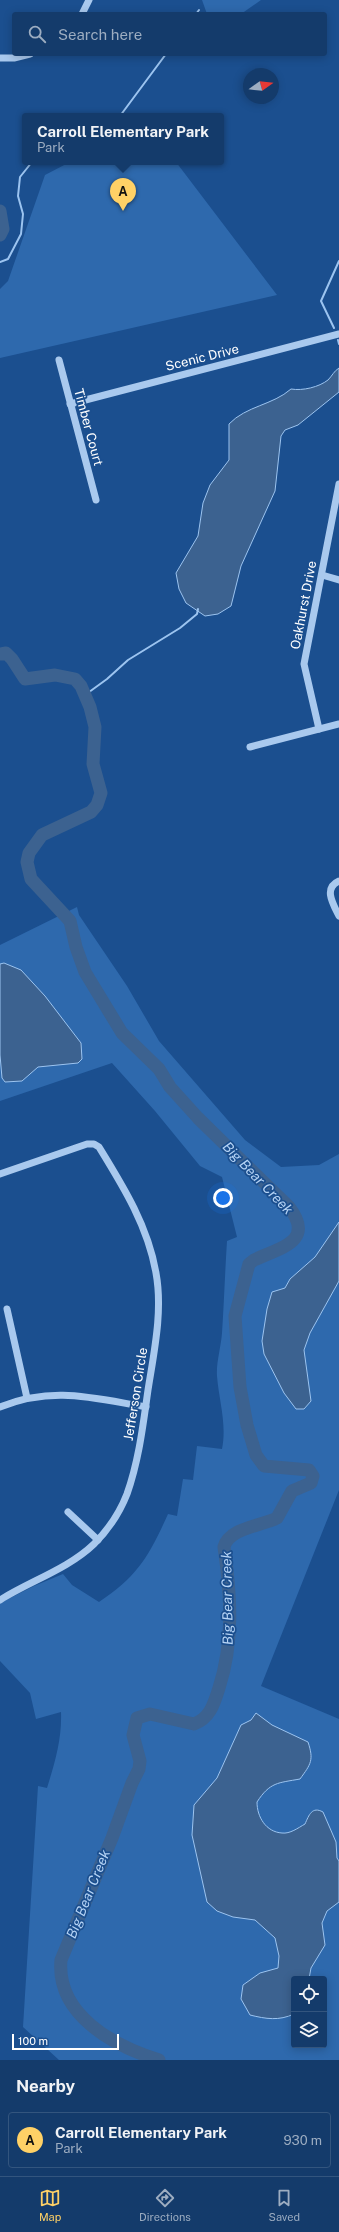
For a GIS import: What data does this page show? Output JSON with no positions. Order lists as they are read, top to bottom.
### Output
{
  "streets": {
    "street": [
      "Scenic Drive",
      "Timber Court",
      "Oakhurst Drive",
      "Jefferson Circle"
    ]
  },
  "crossings": [
    ["Scenic Drive", "Timber Court"]
  ],
  "water": ["Big Bear Creek"],
  "scale_bar": "100 m",
  "north": "right",
  "page": {
    "search": "Search here",
    "popup": ["Carroll Elementary Park", "Park"],
    "pins": "A",
    "scale": "100 m",
    "heading": "Nearby",
    "list": [
      {
        "mark": "A",
        "name": "Carroll Elementary Park",
        "note": "Park",
        "value": "930 m"
      }
    ],
    "nav": ["Map", "Directions", "Saved"]
  }
}
